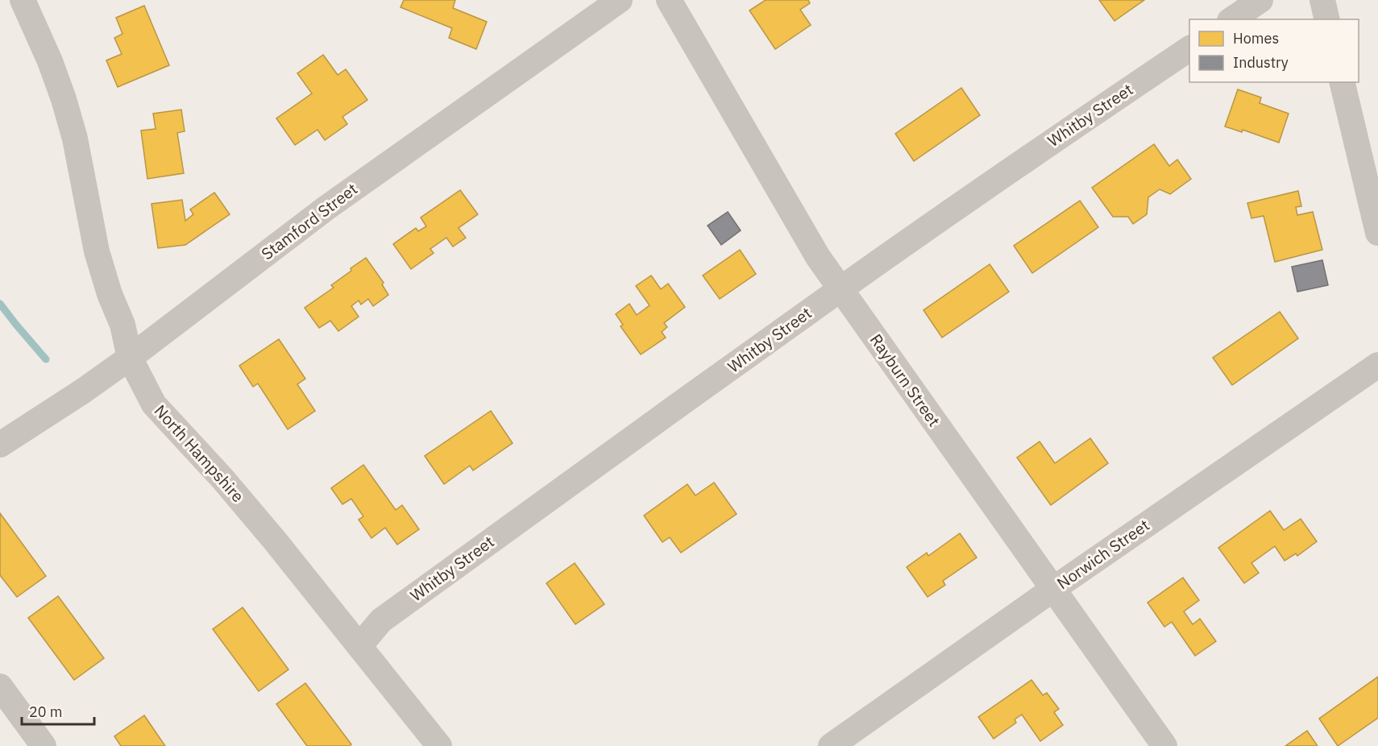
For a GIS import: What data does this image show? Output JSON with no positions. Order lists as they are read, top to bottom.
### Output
{
  "streets": {
    "street": [
      "Whitby Street",
      "Stamford Street",
      "Rayburn Street",
      "North Hampshire",
      "Norwich Street"
    ]
  },
  "crossings": [
    ["Whitby Street", "Rayburn Street"],
    ["Whitby Street", "North Hampshire"],
    ["Stamford Street", "North Hampshire"],
    ["Rayburn Street", "Norwich Street"]
  ],
  "legend": ["Homes", "Industry"],
  "scale_bar": "20 m"
}
